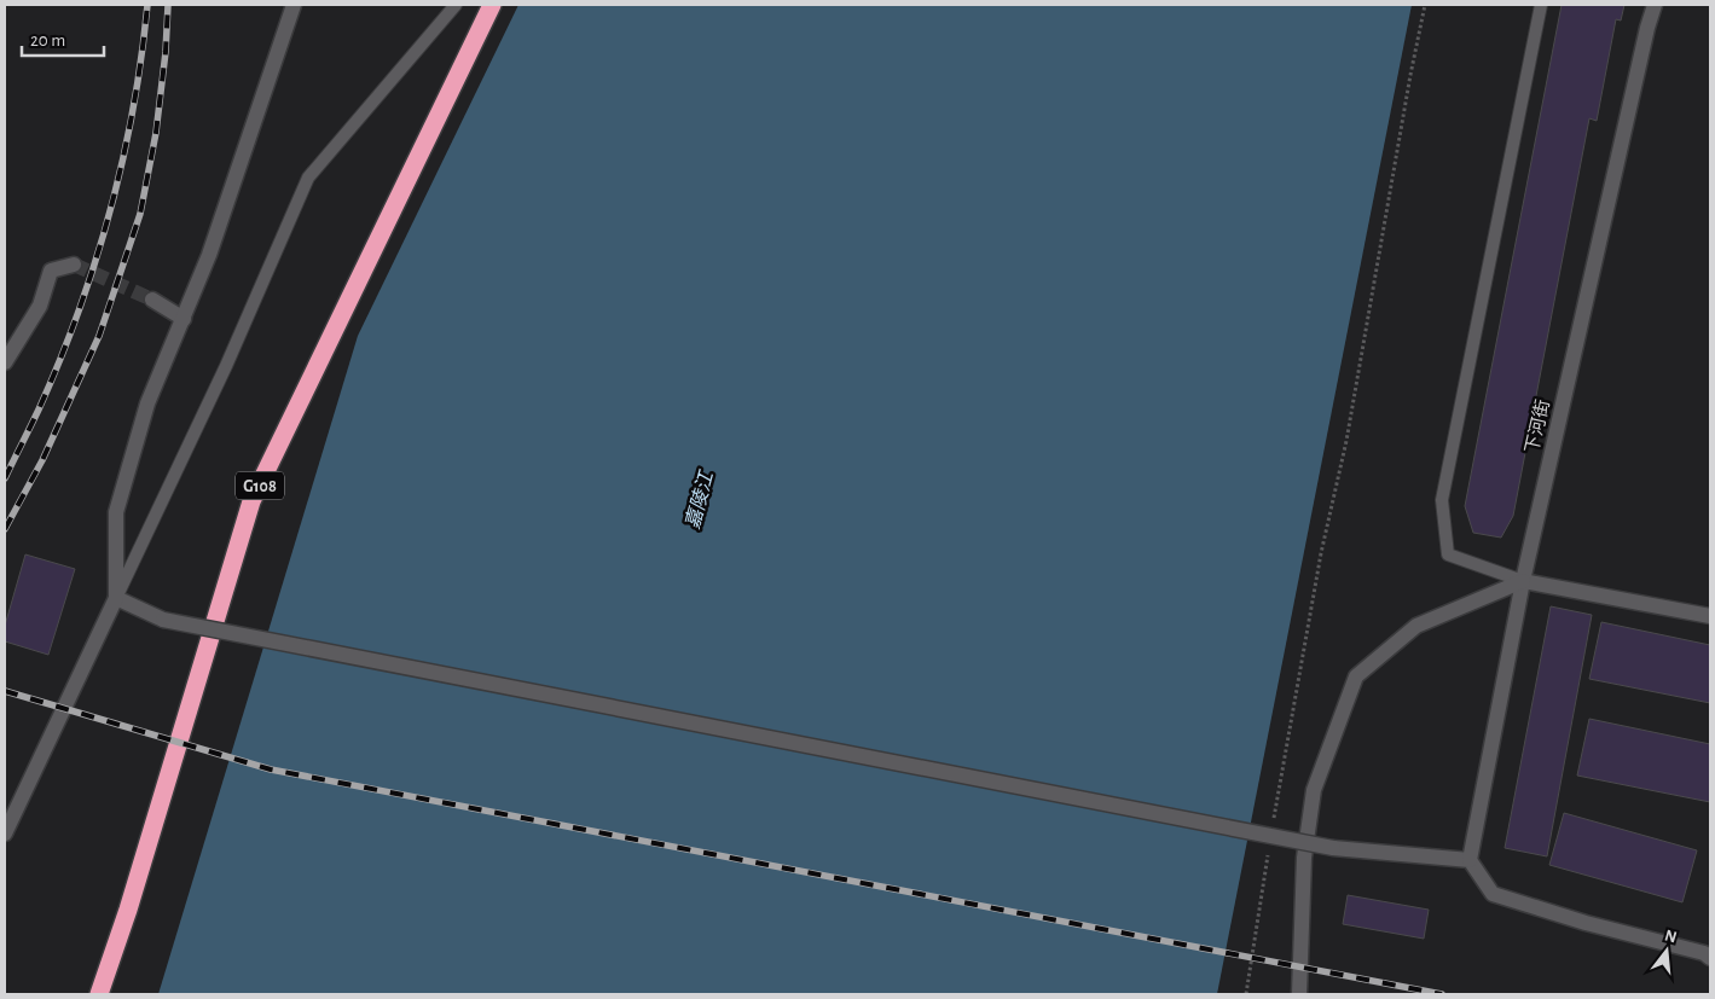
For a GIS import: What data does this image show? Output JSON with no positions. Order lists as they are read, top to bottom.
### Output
{
  "streets": {
    "highway": ["G108"],
    "street": ["下河街"]
  },
  "water": ["嘉陵江"],
  "scale_bar": "20 m",
  "north": "top"
}
